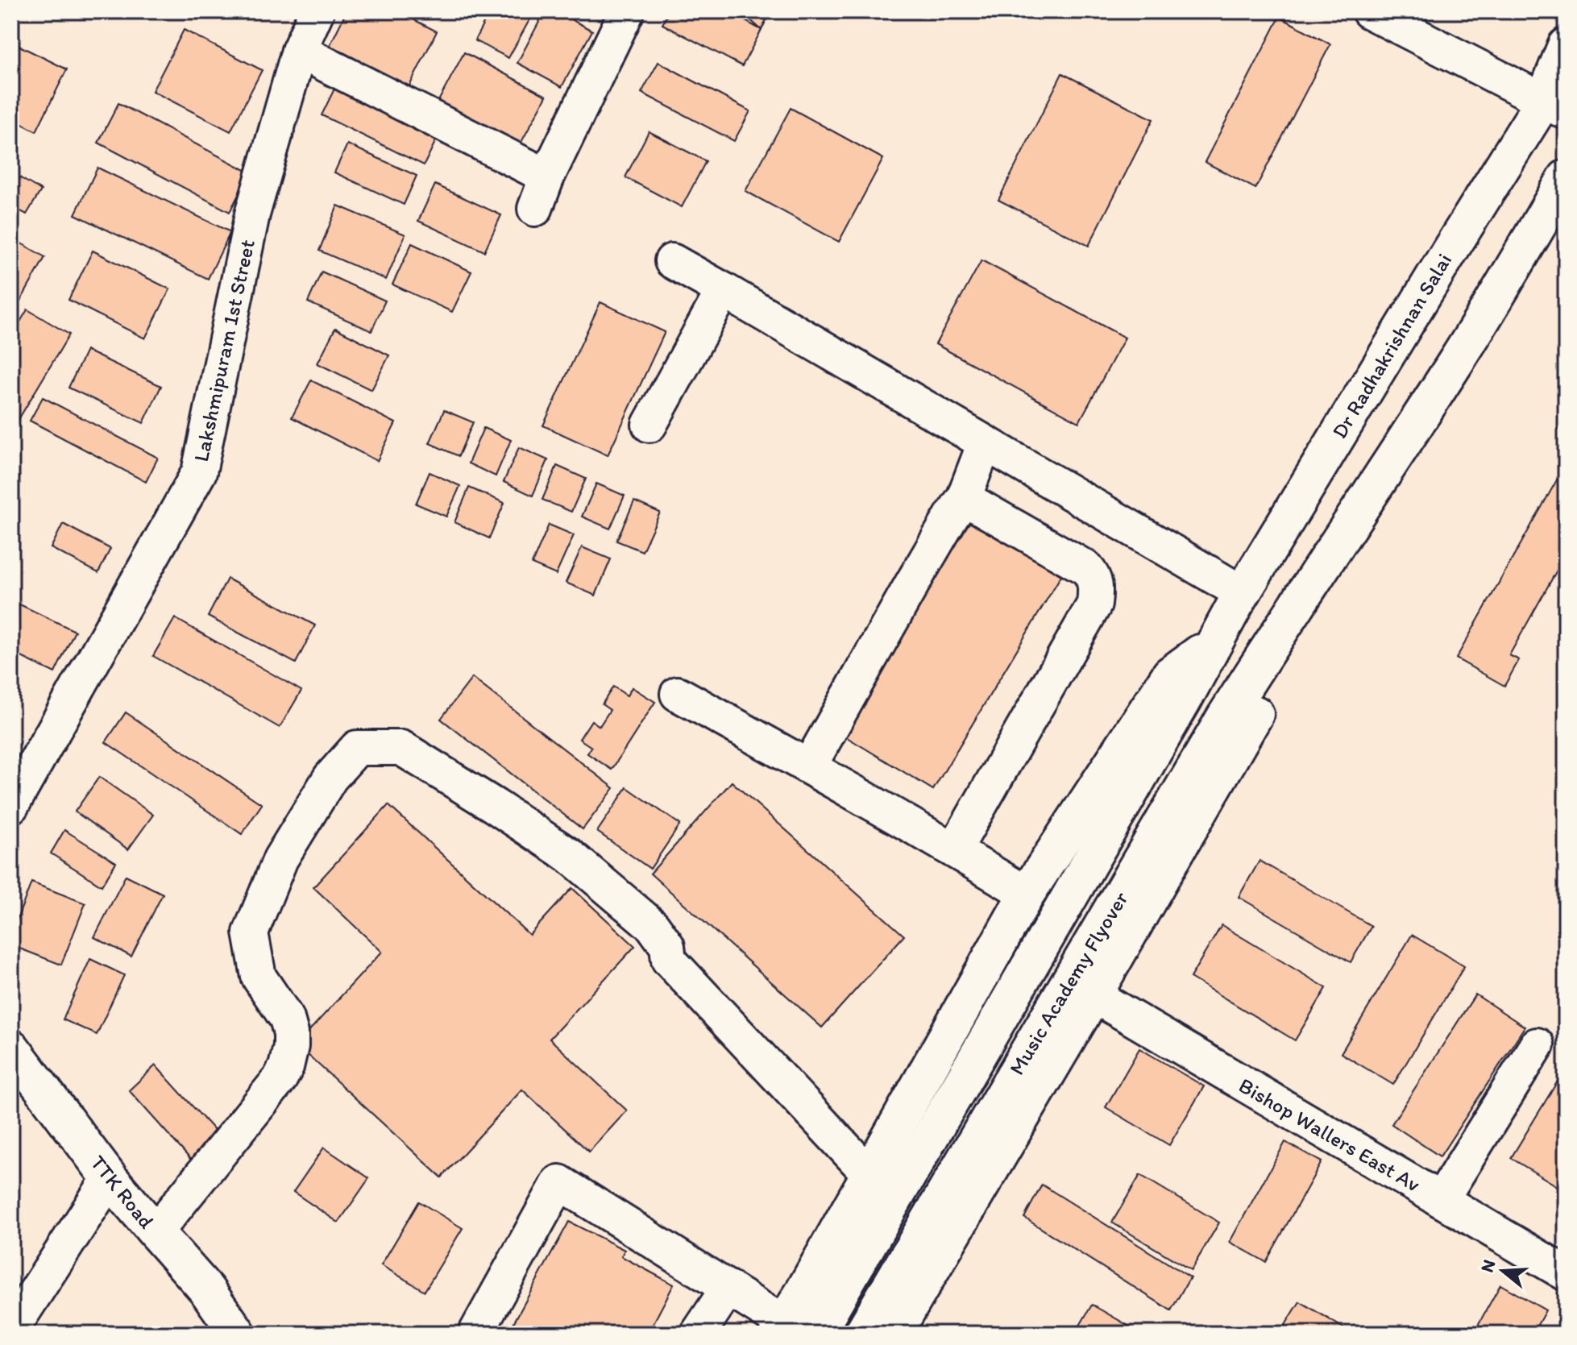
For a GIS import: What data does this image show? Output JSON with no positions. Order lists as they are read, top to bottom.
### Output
{
  "streets": {
    "main road": ["Dr Radhakrishnan Salai", "Music Academy Flyover", "TTK Road"],
    "street": ["Lakshmipuram 1st Street", "Bishop Wallers East Av"]
  },
  "crossings": [
    ["Dr Radhakrishnan Salai", "Music Academy Flyover"]
  ],
  "north": "left"
}
